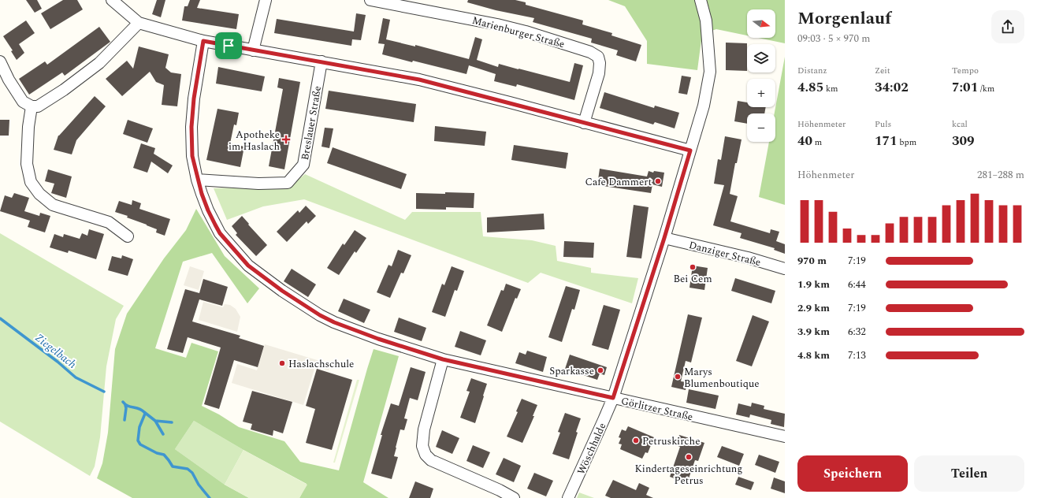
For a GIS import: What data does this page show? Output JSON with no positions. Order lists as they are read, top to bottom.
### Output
{
  "streets": {
    "street": [
      "Marienburger Straße",
      "Breslauer Straße",
      "Danziger Straße",
      "Görlitzer Straße",
      "Wöschhalde"
    ]
  },
  "crossings": [
    ["Breslauer Straße", "Görlitzer Straße"],
    ["Danziger Straße", "Wöschhalde"],
    ["Görlitzer Straße", "Wöschhalde"]
  ],
  "water": ["Ziegelbach"],
  "places": {
    "health": ["Apotheke im Haslach"],
    "other": [
      "Cafe Dammert",
      "Bei Cem",
      "Haslachschule",
      "Sparkasse",
      "Marys Blumenboutique",
      "Petruskirche",
      "Kindertageseinrichtung Petrus"
    ]
  },
  "north": "right",
  "page": {
    "heading": ["Morgenlauf", "09:03 · 5 × 970 m"],
    "map_buttons": ["+", "−"],
    "stats": [
      ["Distanz", "4.85 km"],
      ["Zeit", "34:02"],
      ["Tempo", "7:01 /km"],
      ["Höhenmeter", "40 m"],
      ["Puls", "171 bpm"],
      ["kcal", "309"]
    ],
    "chart": ["Höhenmeter", "281–288 m"],
    "list": [
      {
        "name": "970 m",
        "note": "7:19"
      },
      {
        "name": "1.9 km",
        "note": "6:44"
      },
      {
        "name": "2.9 km",
        "note": "7:19"
      },
      {
        "name": "3.9 km",
        "note": "6:32"
      },
      {
        "name": "4.8 km",
        "note": "7:13"
      }
    ],
    "buttons": ["Speichern", "Teilen"]
  }
}
